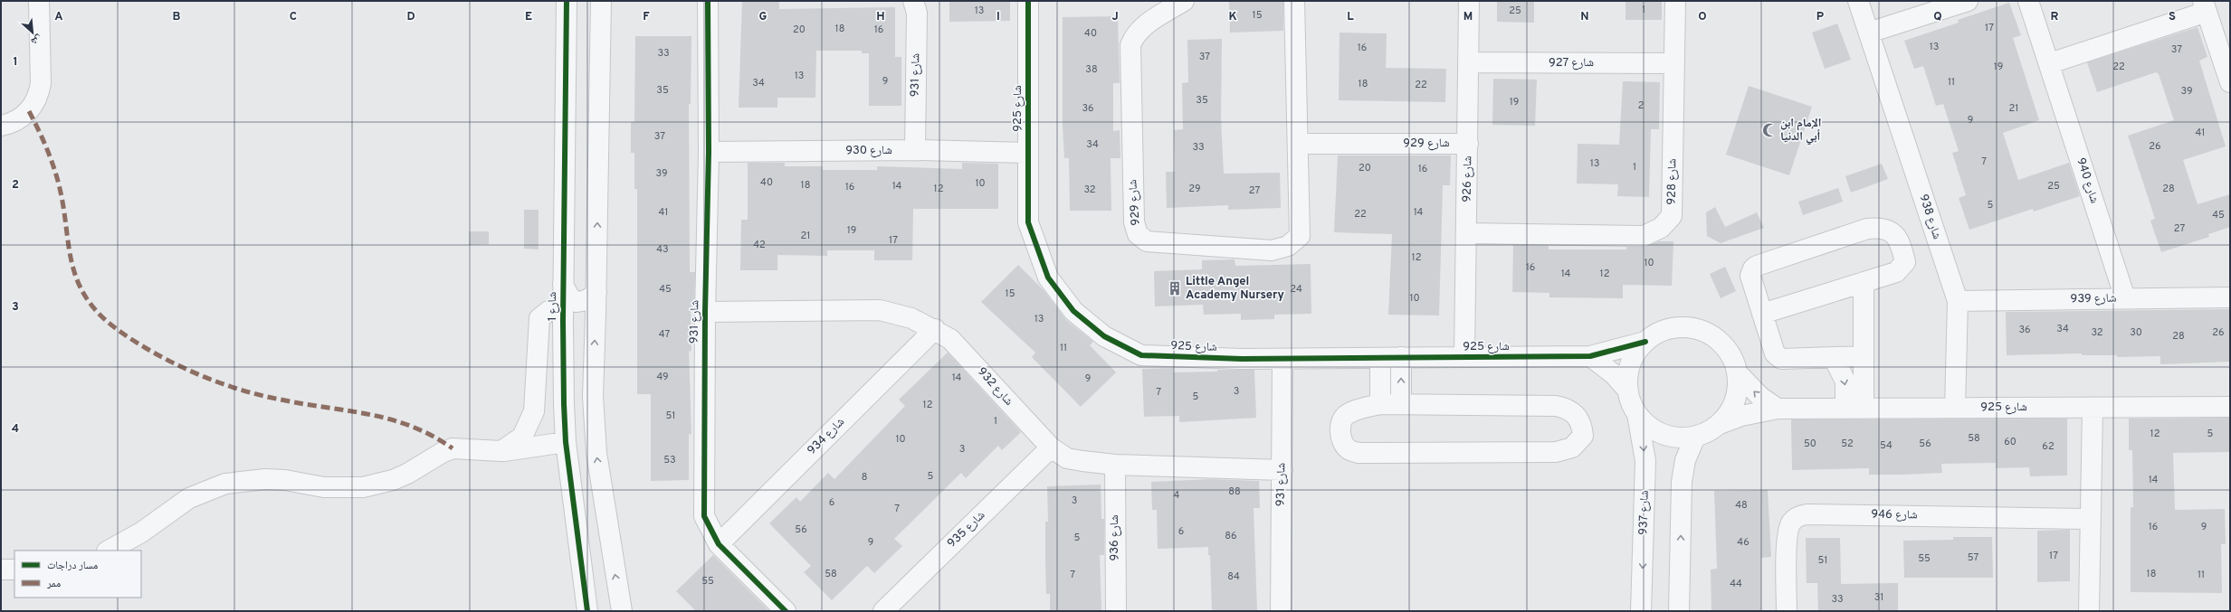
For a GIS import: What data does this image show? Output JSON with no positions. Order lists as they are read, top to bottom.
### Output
{
  "streets": {
    "street": [
      "شارع 927",
      "شارع 931",
      "شارع 925",
      "شارع 929",
      "شارع 930",
      "شارع 926",
      "شارع 940",
      "شارع 928",
      "شارع 938",
      "شارع 939",
      "شارع 1",
      "شارع 932",
      "شارع 934",
      "شارع 937",
      "شارع 946",
      "شارع 935",
      "شارع 936"
    ]
  },
  "crossings": [
    ["شارع 927", "شارع 926"],
    ["شارع 927", "شارع 928"],
    ["شارع 931", "شارع 925"],
    ["شارع 931", "شارع 930"],
    ["شارع 931", "شارع 932"],
    ["شارع 931", "شارع 934"],
    ["شارع 925", "شارع 930"],
    ["شارع 925", "شارع 926"],
    ["شارع 925", "شارع 938"],
    ["شارع 925", "شارع 937"],
    ["شارع 929", "شارع 926"],
    ["شارع 926", "شارع 928"],
    ["شارع 940", "شارع 939"],
    ["شارع 938", "شارع 939"],
    ["شارع 932", "شارع 934"],
    ["شارع 932", "شارع 935"],
    ["شارع 932", "شارع 936"]
  ],
  "places": {
    "mosque": ["الإمام ابن أبي الدنيا"],
    "building": ["Little Angel Academy Nursery"]
  },
  "house_numbers": [
    "1",
    "13",
    "25",
    "15",
    "17",
    "18",
    "20",
    "16",
    "40",
    "13",
    "16",
    "37",
    "33",
    "37",
    "19",
    "22",
    "38",
    "13",
    "9",
    "11",
    "34",
    "18",
    "22",
    "35",
    "39",
    "35",
    "19",
    "2",
    "36",
    "21",
    "9",
    "41",
    "37",
    "34",
    "26",
    "33",
    "7",
    "13",
    "1",
    "20",
    "16",
    "39",
    "40",
    "10",
    "18",
    "14",
    "25",
    "16",
    "12",
    "29",
    "28",
    "32",
    "27",
    "5",
    "41",
    "14",
    "22",
    "45",
    "27",
    "19",
    "21",
    "17",
    "42",
    "43",
    "12",
    "10",
    "16",
    "14",
    "12",
    "45",
    "24",
    "15",
    "10",
    "13",
    "34",
    "36",
    "32",
    "30",
    "26",
    "47",
    "28",
    "11",
    "49",
    "14",
    "9",
    "3",
    "7",
    "5",
    "12",
    "51",
    "1",
    "12",
    "5",
    "58",
    "10",
    "60",
    "50",
    "52",
    "56",
    "54",
    "62",
    "3",
    "53",
    "5",
    "8",
    "14",
    "88",
    "4",
    "3",
    "6",
    "48",
    "7",
    "16",
    "9",
    "56",
    "6",
    "86",
    "5",
    "9",
    "46",
    "17",
    "57",
    "55",
    "51",
    "58",
    "18",
    "7",
    "11",
    "84",
    "55",
    "44",
    "31",
    "33"
  ],
  "legend": ["مسار دراجات", "ممر"],
  "north": "bottom right",
  "grid": {
    "columns": [
      "A",
      "B",
      "C",
      "D",
      "E",
      "F",
      "G",
      "H",
      "I",
      "J",
      "K",
      "L",
      "M",
      "N",
      "O",
      "P",
      "Q",
      "R",
      "S"
    ],
    "rows": [
      "1",
      "2",
      "3",
      "4"
    ]
  }
}
